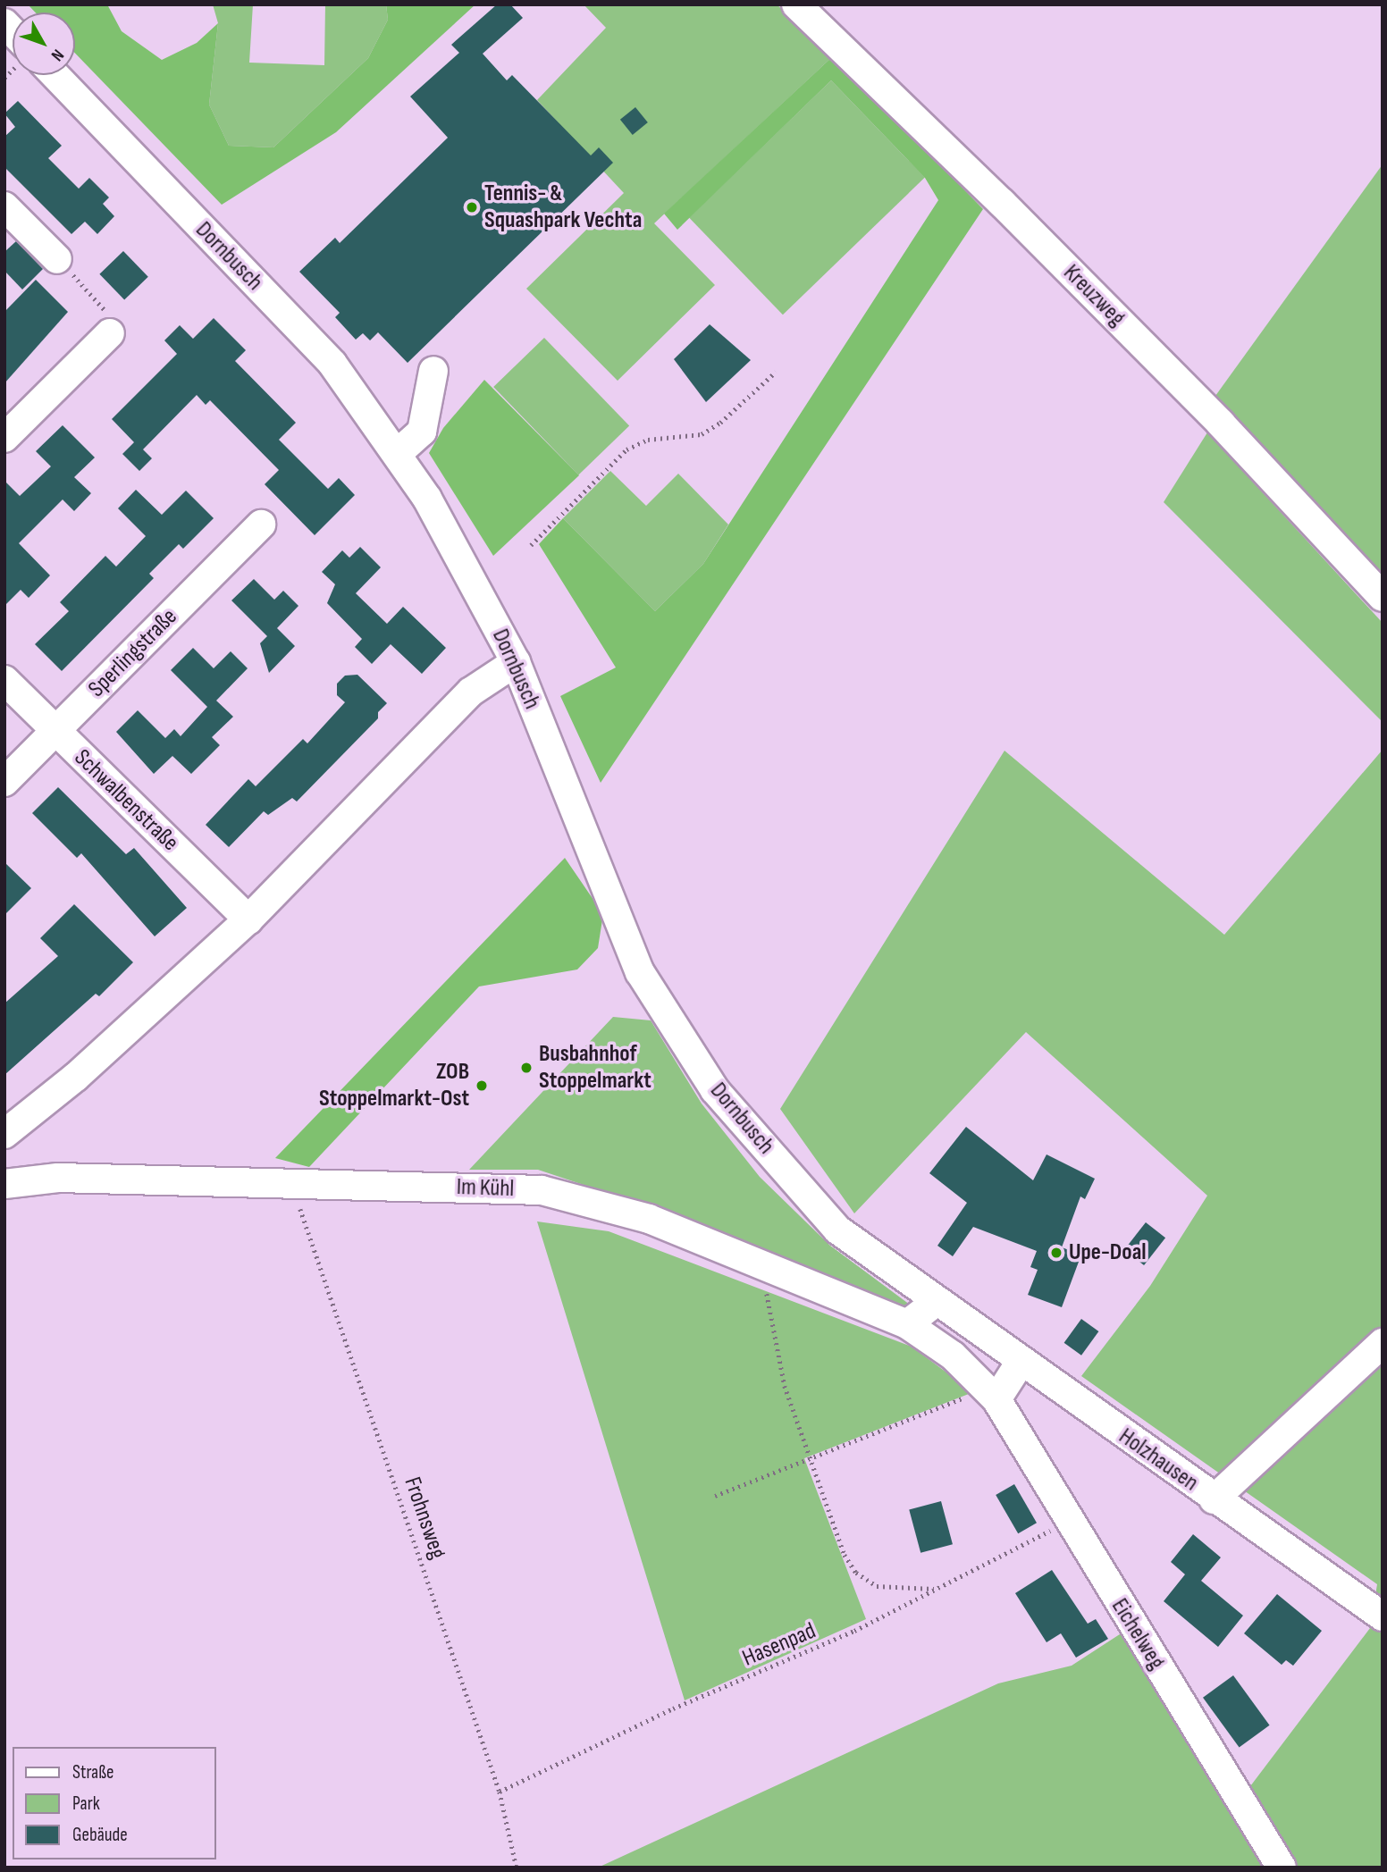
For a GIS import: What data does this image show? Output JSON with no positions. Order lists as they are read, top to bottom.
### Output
{
  "streets": {
    "street": [
      "Dornbusch",
      "Kreuzweg",
      "Sperlingstraße",
      "Schwalbenstraße",
      "Im Kühl",
      "Holzhausen",
      "Eichelweg"
    ],
    "path": ["Frohnsweg", "Hasenpad"]
  },
  "crossings": [
    ["Dornbusch", "Holzhausen"],
    ["Sperlingstraße", "Schwalbenstraße"],
    ["Im Kühl", "Frohnsweg"],
    ["Im Kühl", "Eichelweg"],
    ["Frohnsweg", "Hasenpad"],
    ["Eichelweg", "Hasenpad"]
  ],
  "places": [
    "Tennis- & Squashpark Vechta",
    "Busbahnhof Stoppelmarkt",
    "ZOB Stoppelmarkt-Ost",
    "Upe-Doal"
  ],
  "legend": ["Straße", "Park", "Gebäude"],
  "north": "bottom right"
}
